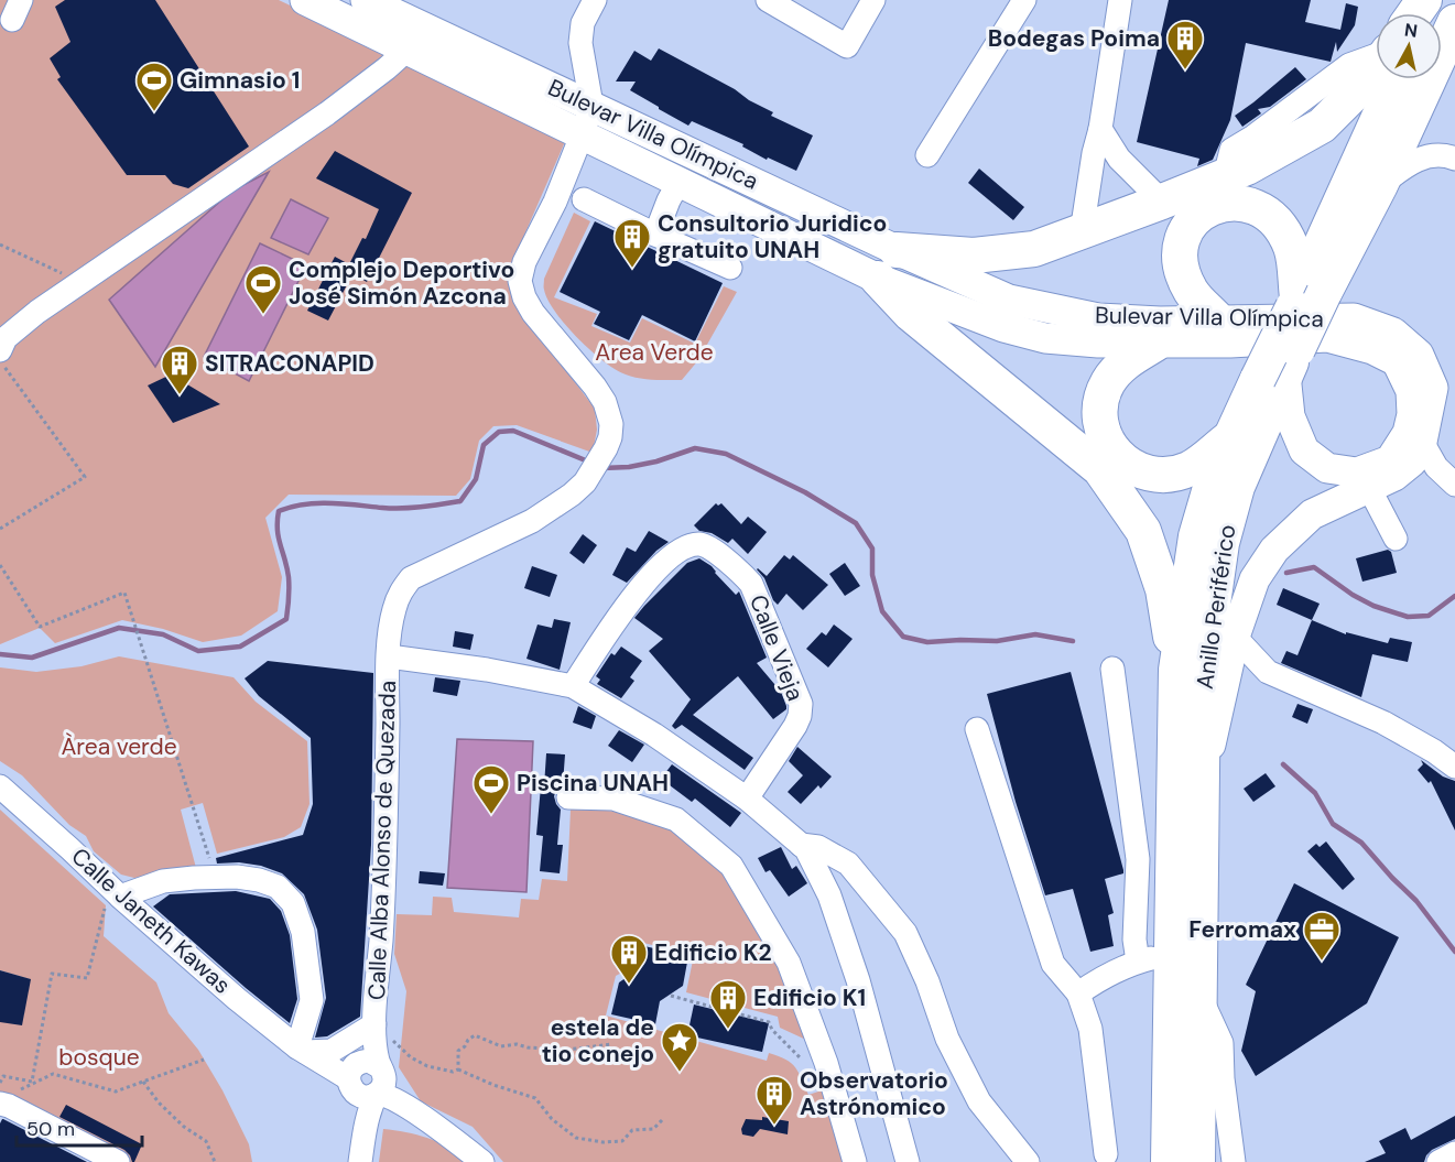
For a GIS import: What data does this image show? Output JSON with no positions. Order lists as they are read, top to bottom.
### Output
{
  "streets": {
    "highway": ["Anillo Periférico"],
    "main road": ["Bulevar Villa Olímpica"],
    "street": ["Calle Vieja", "Calle Alba Alonso de Quezada", "Calle Janeth Kawas"]
  },
  "crossings": [
    ["Bulevar Villa Olímpica", "Anillo Periférico"],
    ["Bulevar Villa Olímpica", "Calle Alba Alonso de Quezada"]
  ],
  "parks": ["Area Verde", "Àrea verde", "bosque"],
  "places": {
    "building": [
      "Bodegas Poima",
      "Consultorio Juridico gratuito UNAH",
      "SITRACONAPID",
      "Edificio K2",
      "Edificio K1",
      "Observatorio Astrónomico"
    ],
    "sports": ["Gimnasio 1", "Complejo Deportivo José Simón Azcona", "Piscina UNAH"],
    "office": ["Ferromax"],
    "place": ["estela de tio conejo"]
  },
  "scale_bar": "50 m",
  "north": "top"
}
